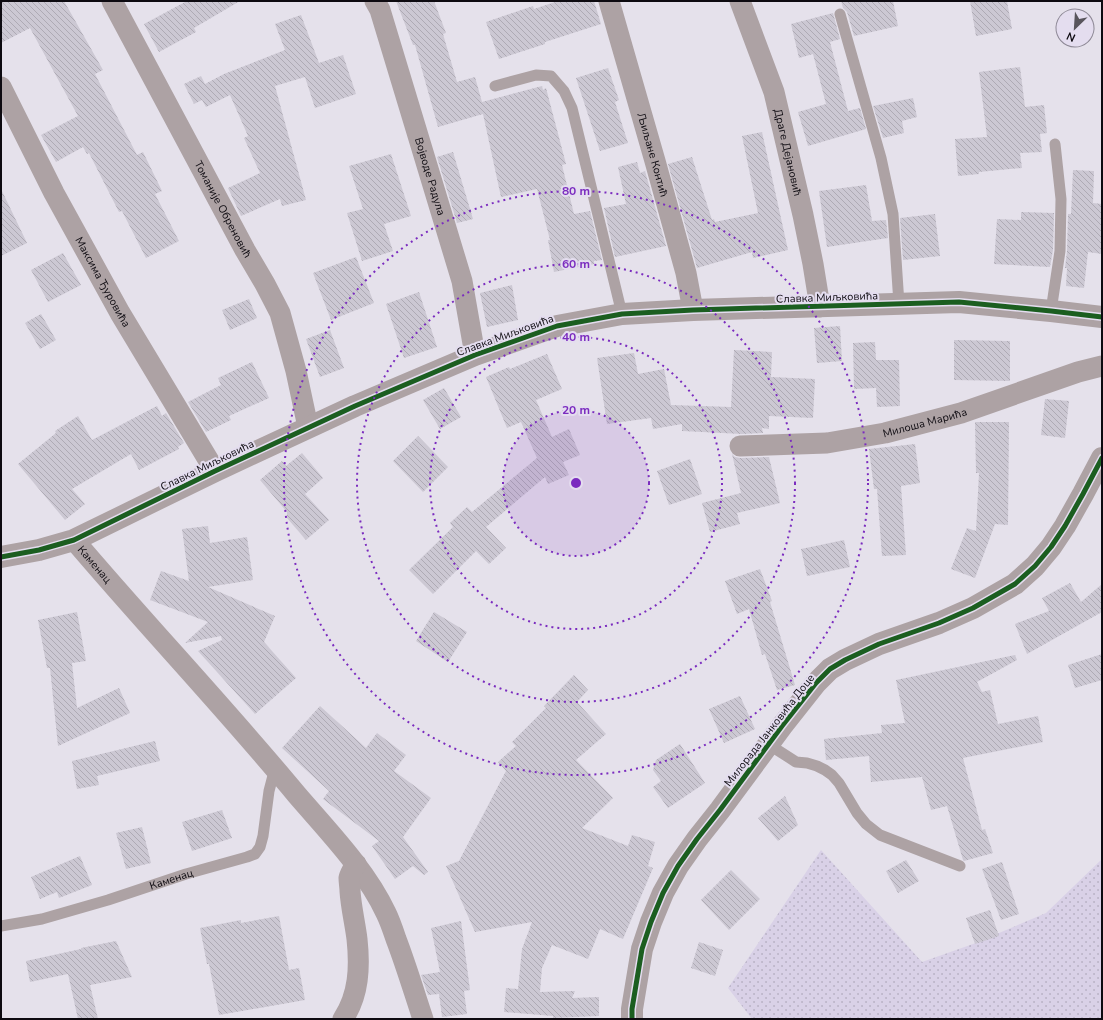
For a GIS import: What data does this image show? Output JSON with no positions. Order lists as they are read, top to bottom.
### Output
{
  "streets": {
    "street": [
      "Драге Дејановић",
      "Љиљане Контић",
      "Војводе Радула",
      "Томаније Обреновић",
      "Максима Ђуровића",
      "Славка Миљковића",
      "Милоша Марића",
      "Каменац",
      "Милорада Јанковића Доце"
    ]
  },
  "crossings": [
    ["Драге Дејановић", "Славка Миљковића"],
    ["Љиљане Контић", "Славка Миљковића"],
    ["Војводе Радула", "Славка Миљковића"],
    ["Томаније Обреновић", "Славка Миљковића"],
    ["Максима Ђуровића", "Славка Миљковића"],
    ["Славка Миљковића", "Каменац"]
  ],
  "north": "bottom left",
  "rings": [
    "80 m",
    "60 m",
    "40 m",
    "20 m"
  ]
}
